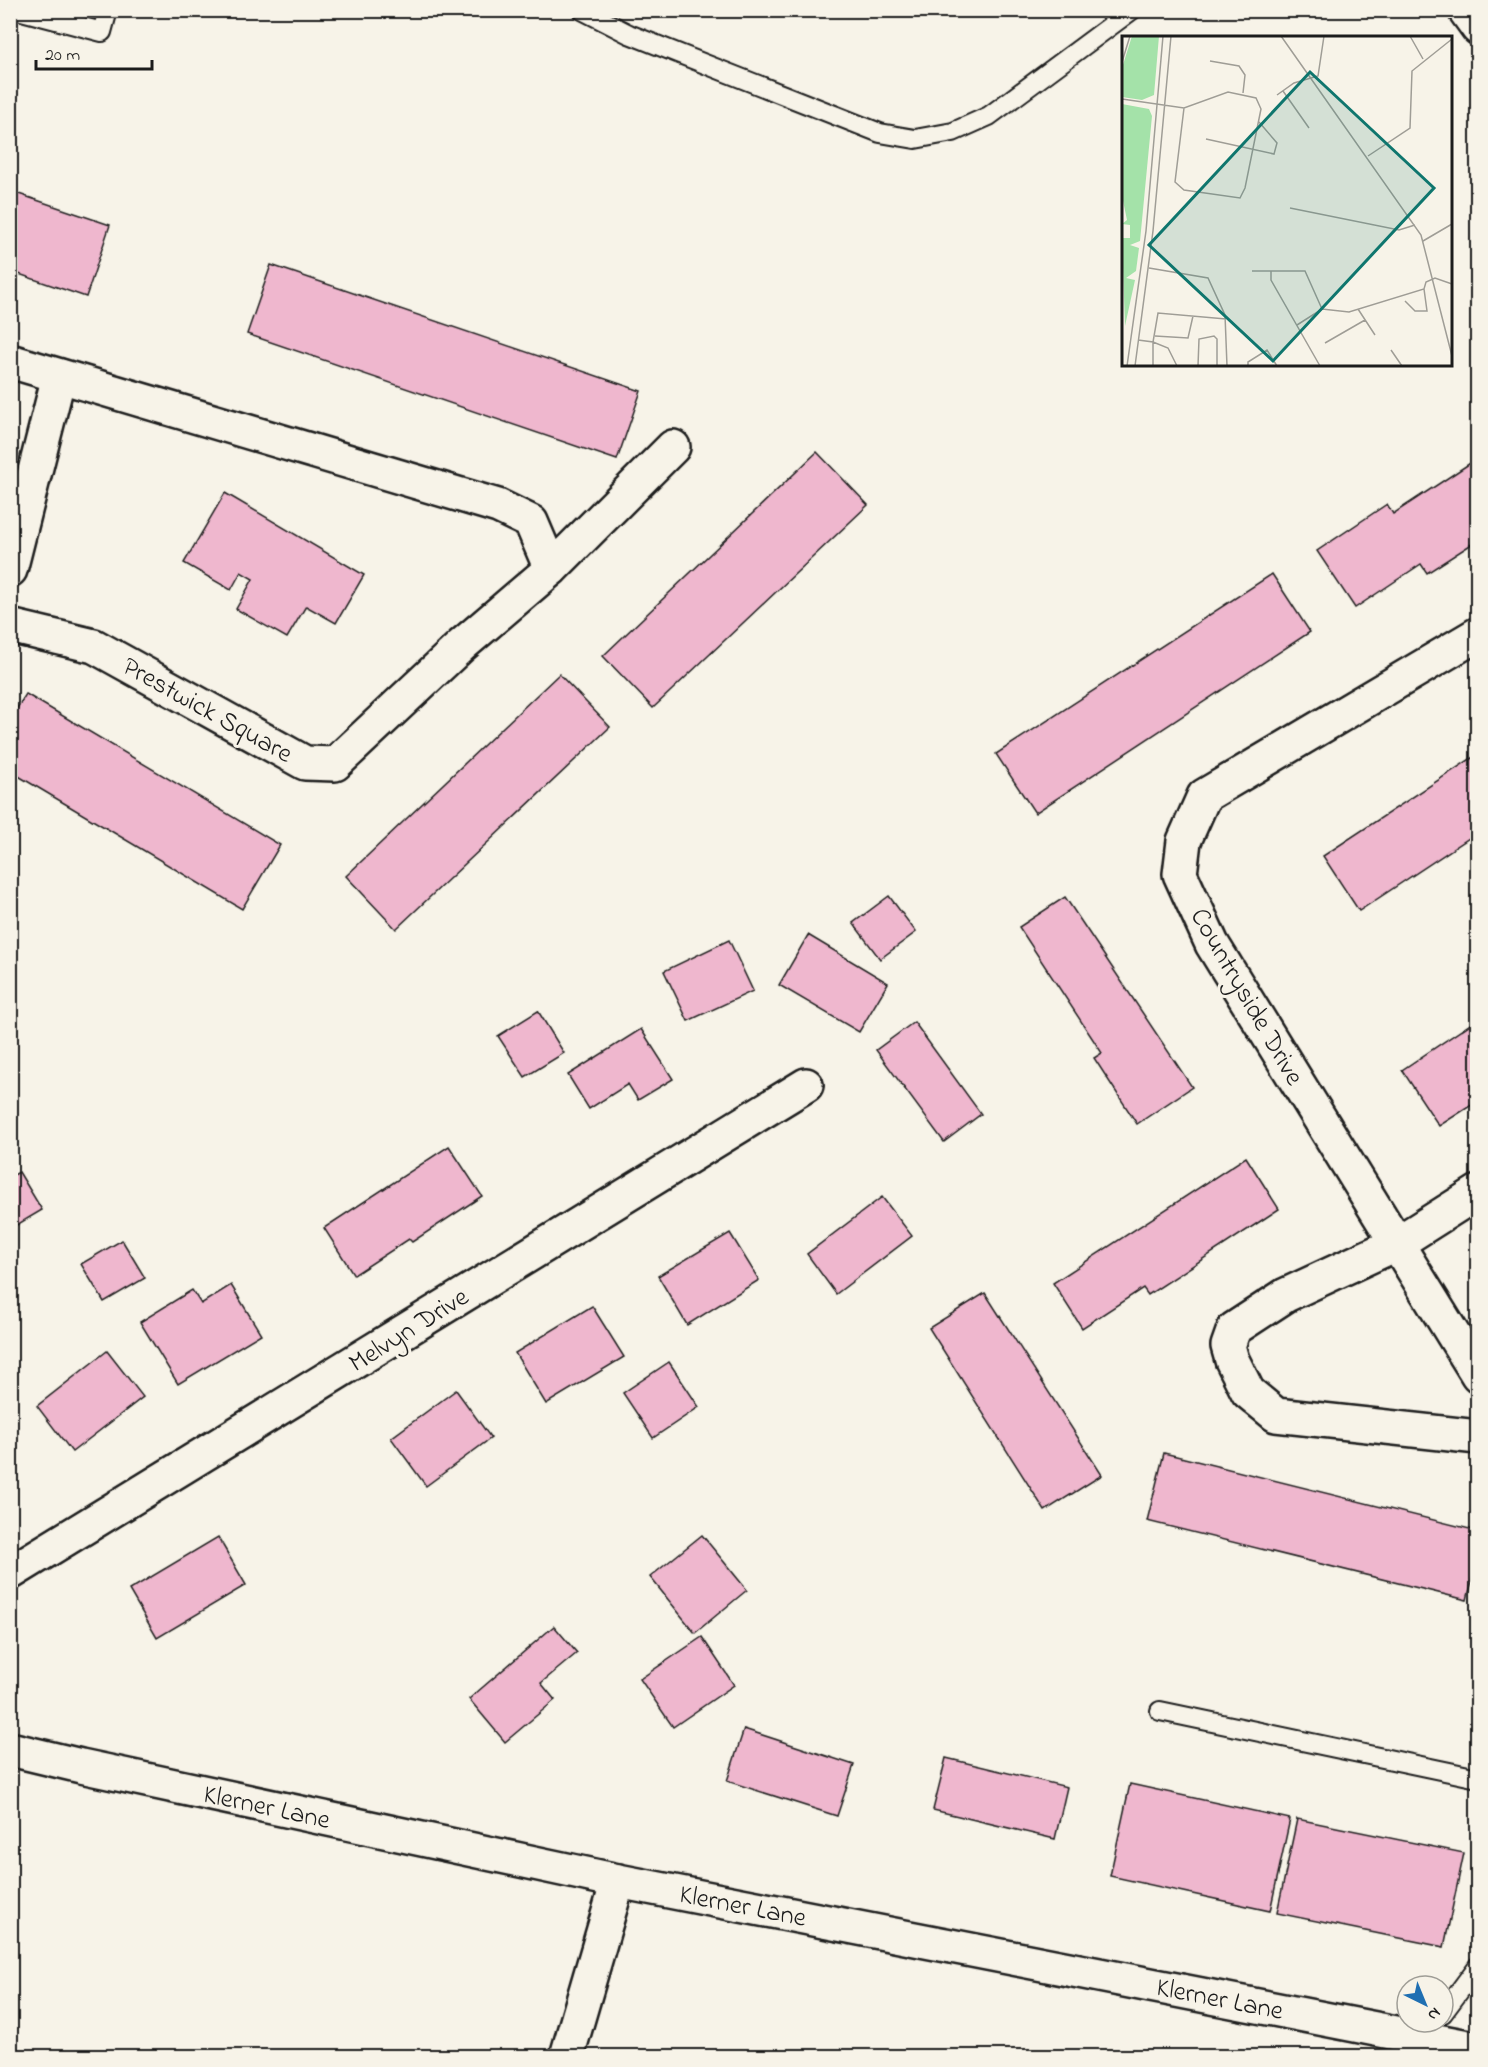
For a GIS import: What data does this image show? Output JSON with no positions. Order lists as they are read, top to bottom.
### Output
{
  "streets": {
    "street": [
      "Prestwick Square",
      "Countryside Drive",
      "Melvyn Drive",
      "Klerner Lane"
    ]
  },
  "scale_bar": "20 m",
  "north": "bottom right"
}
